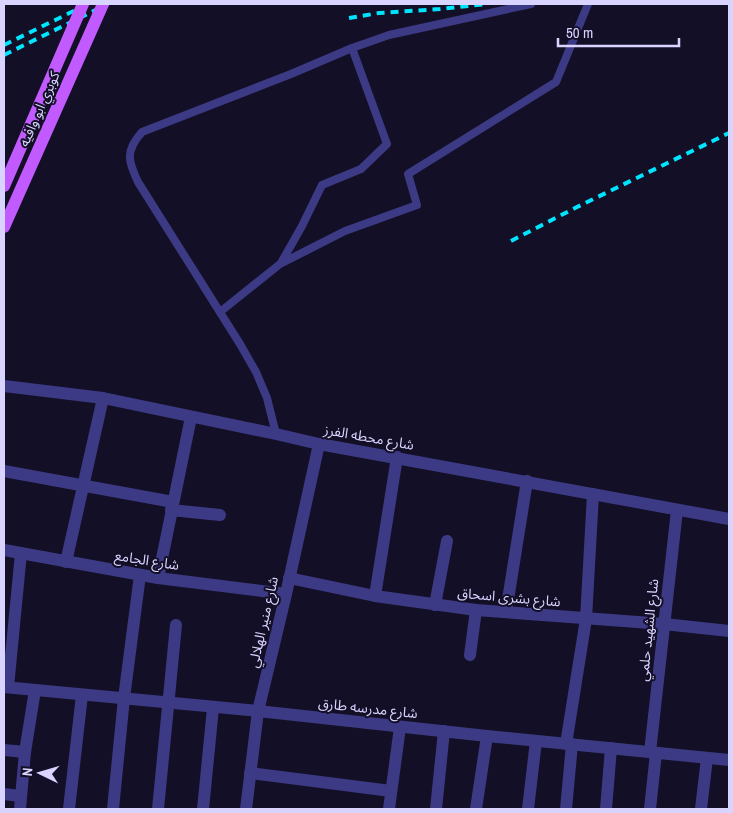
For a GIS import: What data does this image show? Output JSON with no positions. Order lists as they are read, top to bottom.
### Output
{
  "streets": {
    "main road": ["كوبري ابو وافيه"],
    "street": [
      "شارع محطه الفرز",
      "شارع الجامع",
      "شارع بشرى اسحاق",
      "شارع منير الهلالي",
      "شارع الشهيد حلمي",
      "شارع مدرسه طارق"
    ]
  },
  "crossings": [
    ["شارع محطه الفرز", "شارع منير الهلالي"],
    ["شارع محطه الفرز", "شارع الشهيد حلمي"],
    ["شارع الجامع", "شارع منير الهلالي"],
    ["شارع بشرى اسحاق", "شارع منير الهلالي"],
    ["شارع بشرى اسحاق", "شارع الشهيد حلمي"],
    ["شارع منير الهلالي", "شارع مدرسه طارق"],
    ["شارع الشهيد حلمي", "شارع مدرسه طارق"]
  ],
  "scale_bar": "50 m",
  "north": "left"
}
